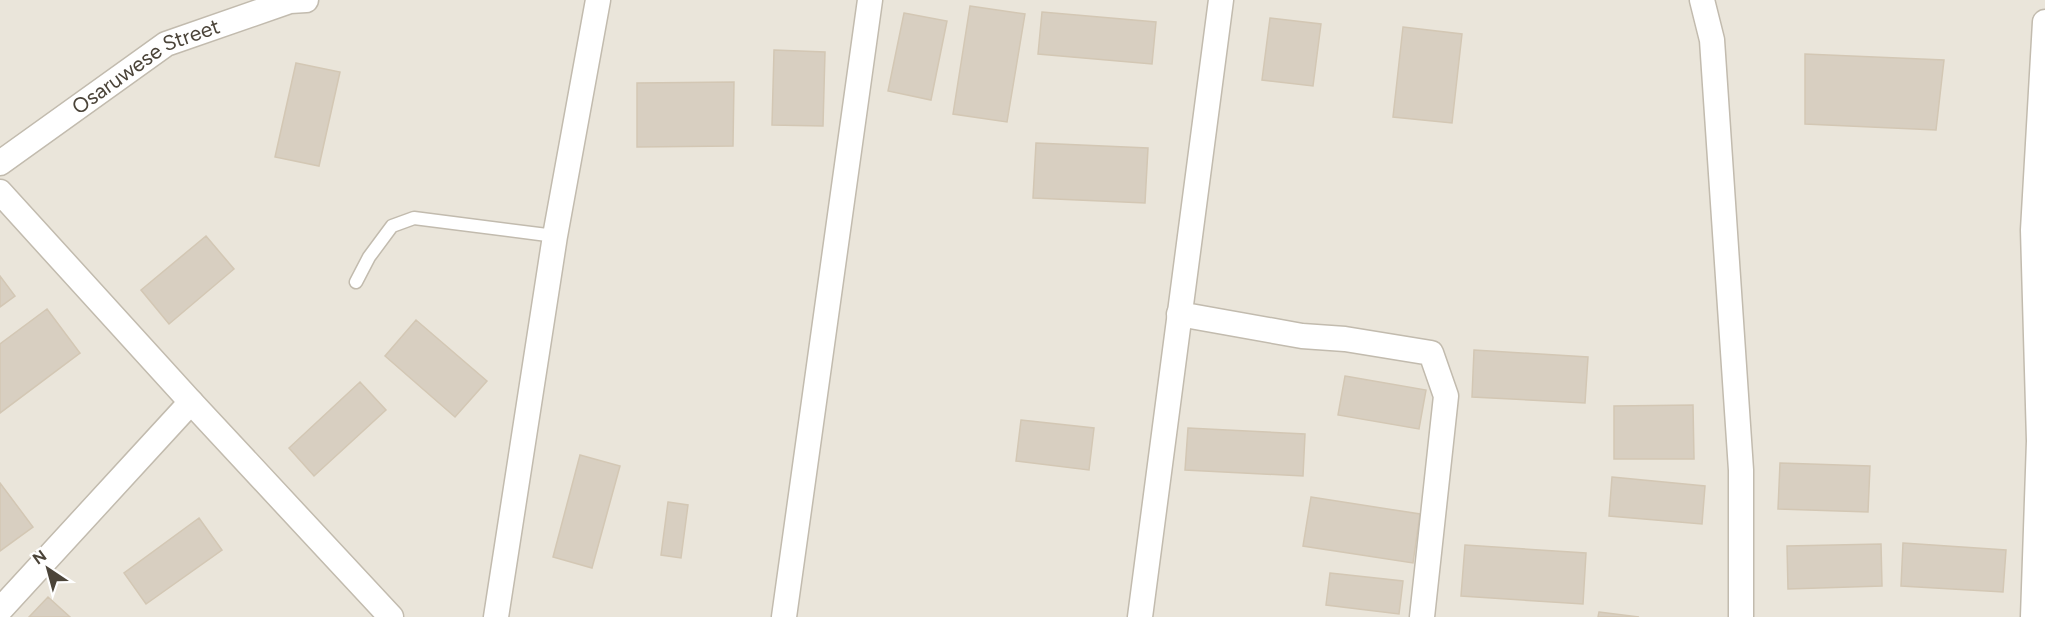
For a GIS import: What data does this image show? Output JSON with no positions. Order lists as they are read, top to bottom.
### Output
{
  "streets": {
    "street": ["Osaruwese Street"]
  },
  "north": "top left"
}
